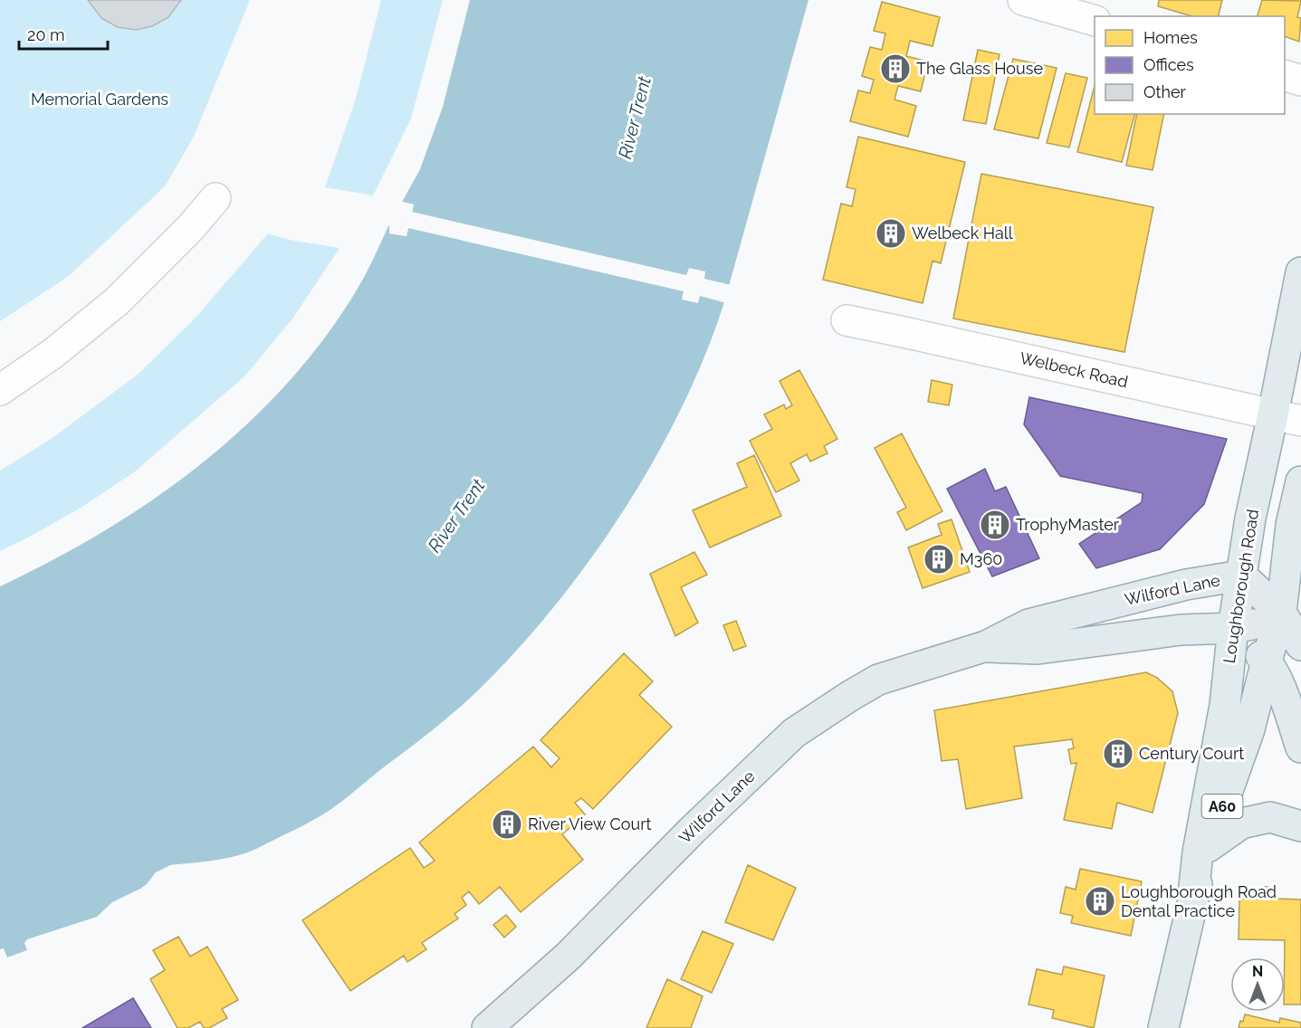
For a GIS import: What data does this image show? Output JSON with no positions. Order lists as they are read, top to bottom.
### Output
{
  "streets": {
    "main road": ["Loughborough Road", "Wilford Lane", "A60"],
    "street": ["Welbeck Road"]
  },
  "crossings": [
    ["Welbeck Road", "Loughborough Road"],
    ["Loughborough Road", "Wilford Lane"],
    ["Loughborough Road", "A60"]
  ],
  "water": ["River Trent"],
  "parks": ["Memorial Gardens"],
  "places": {
    "building": [
      "The Glass House",
      "Welbeck Hall",
      "TrophyMaster",
      "M360",
      "Century Court",
      "River View Court",
      "Loughborough Road Dental Practice"
    ]
  },
  "legend": ["Homes", "Offices", "Other"],
  "scale_bar": "20 m",
  "north": "top"
}
